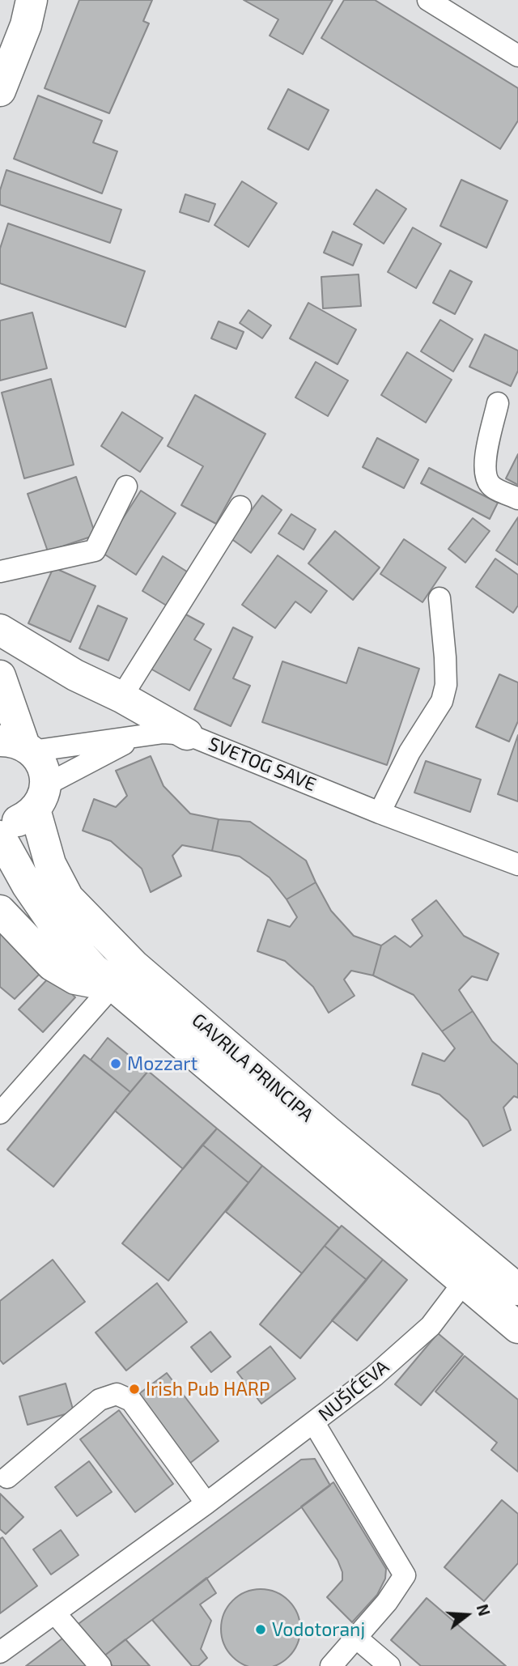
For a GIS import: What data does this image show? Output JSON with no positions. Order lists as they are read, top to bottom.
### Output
{
  "streets": {
    "main road": ["GAVRILA PRINCIPA"],
    "street": ["SVETOG SAVE", "NUŠIĆEVA"]
  },
  "crossings": [
    ["SVETOG SAVE", "GAVRILA PRINCIPA"],
    ["GAVRILA PRINCIPA", "NUŠIĆEVA"]
  ],
  "places": ["Mozzart", "Irish Pub HARP", "Vodotoranj"],
  "north": "right"
}
